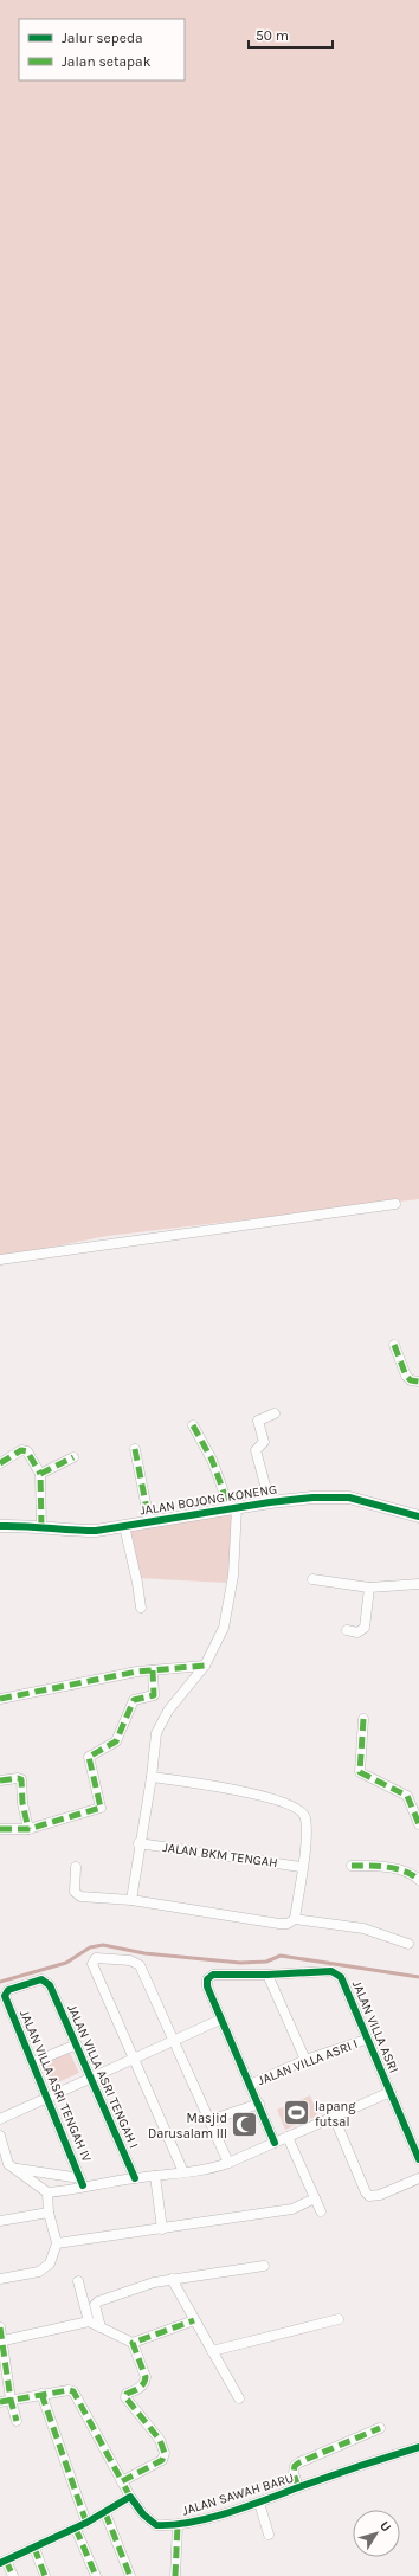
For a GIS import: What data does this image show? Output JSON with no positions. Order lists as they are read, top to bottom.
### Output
{
  "streets": {
    "street": [
      "JALAN BOJONG KONENG",
      "JALAN BKM TENGAH",
      "JALAN VILLA ASRI",
      "JALAN VILLA ASRI I",
      "JALAN VILLA ASRI TENGAH I",
      "JALAN VILLA ASRI TENGAH IV",
      "JALAN SAWAH BARU"
    ]
  },
  "crossings": [
    ["JALAN VILLA ASRI", "JALAN VILLA ASRI I"],
    ["JALAN VILLA ASRI TENGAH I", "JALAN VILLA ASRI TENGAH IV"]
  ],
  "places": {
    "sports": ["lapang futsal"],
    "mosque": ["Masjid Darusalam III"]
  },
  "legend": ["Jalur sepeda", "Jalan setapak"],
  "scale_bar": "50 m",
  "north": "top right"
}
